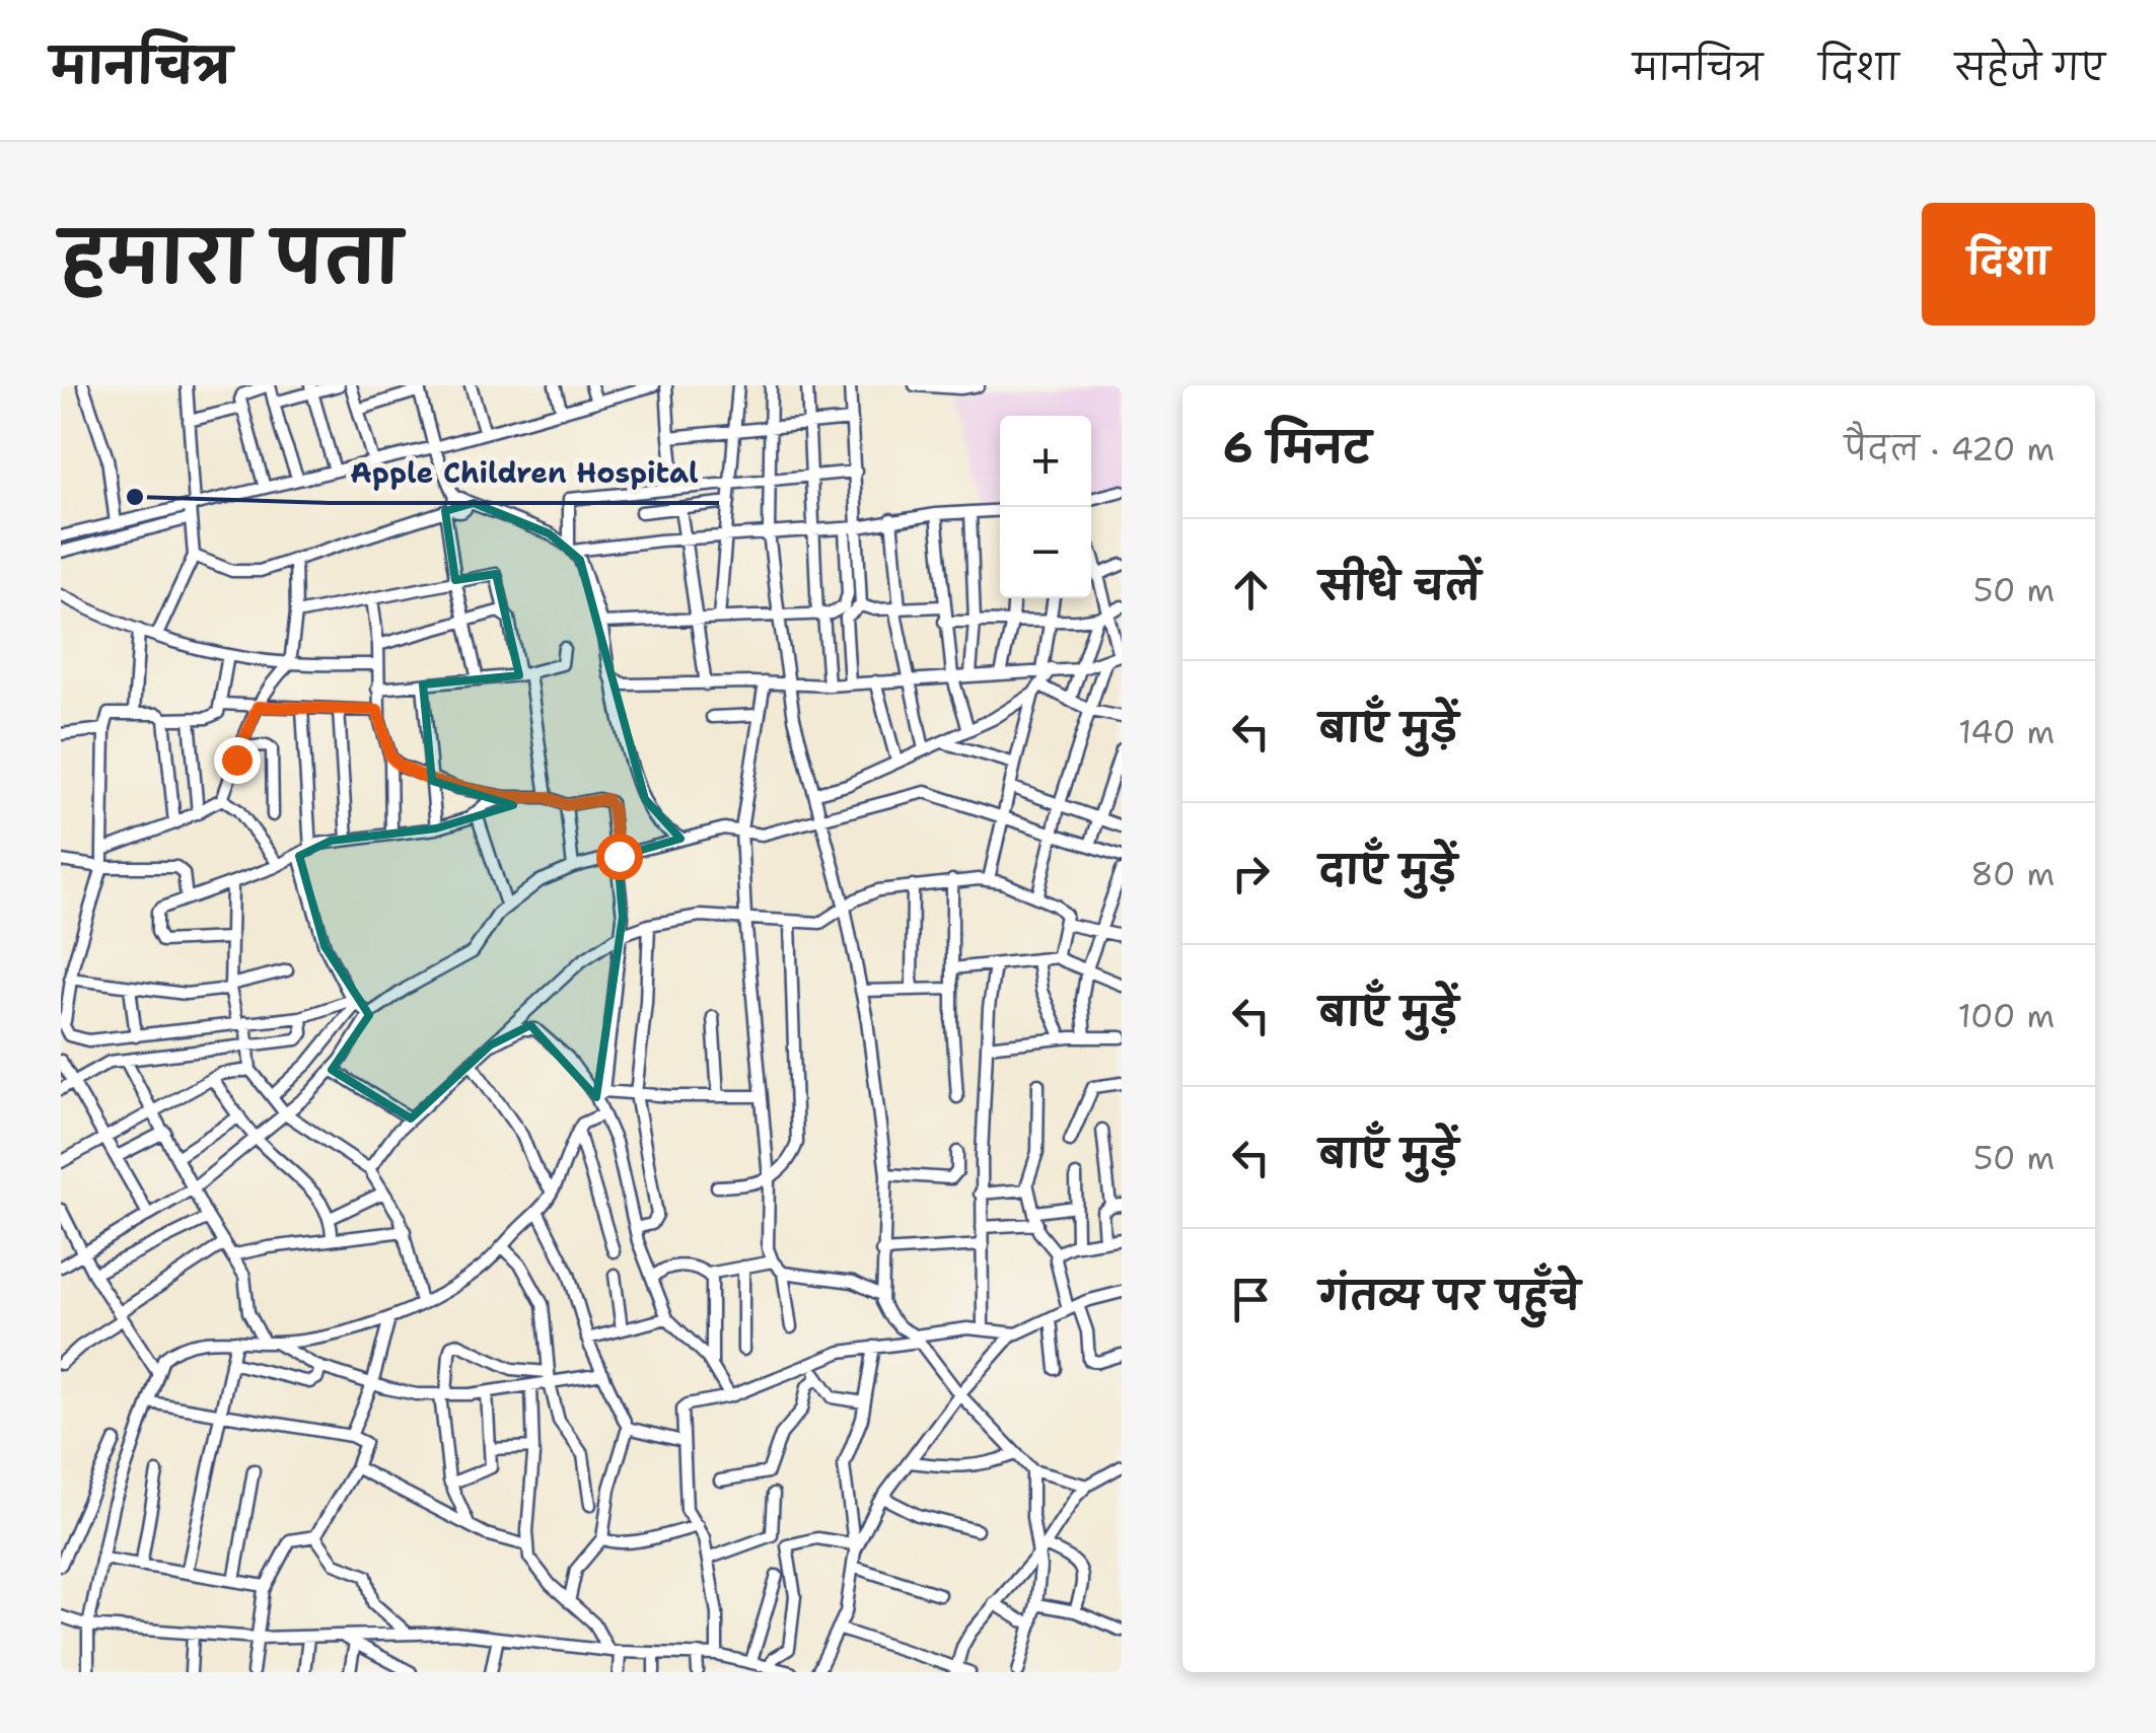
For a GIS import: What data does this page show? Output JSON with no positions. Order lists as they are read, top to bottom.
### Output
{
  "places": ["Apple Children Hospital"],
  "page": {
    "header": "मानचित्र",
    "nav": ["मानचित्र", "दिशा", "सहेजे गए"],
    "title": "हमारा पता",
    "buttons": "दिशा",
    "heading": ["6 मिनट", "पैदल · 420 m"],
    "map_buttons": ["+", "−"],
    "list": [
      ["सीधे चलें", "50 m"],
      ["बाएँ मुड़ें", "140 m"],
      ["दाएँ मुड़ें", "80 m"],
      ["बाएँ मुड़ें", "100 m"],
      ["बाएँ मुड़ें", "50 m"],
      "गंतव्य पर पहुँचे"
    ]
  }
}
